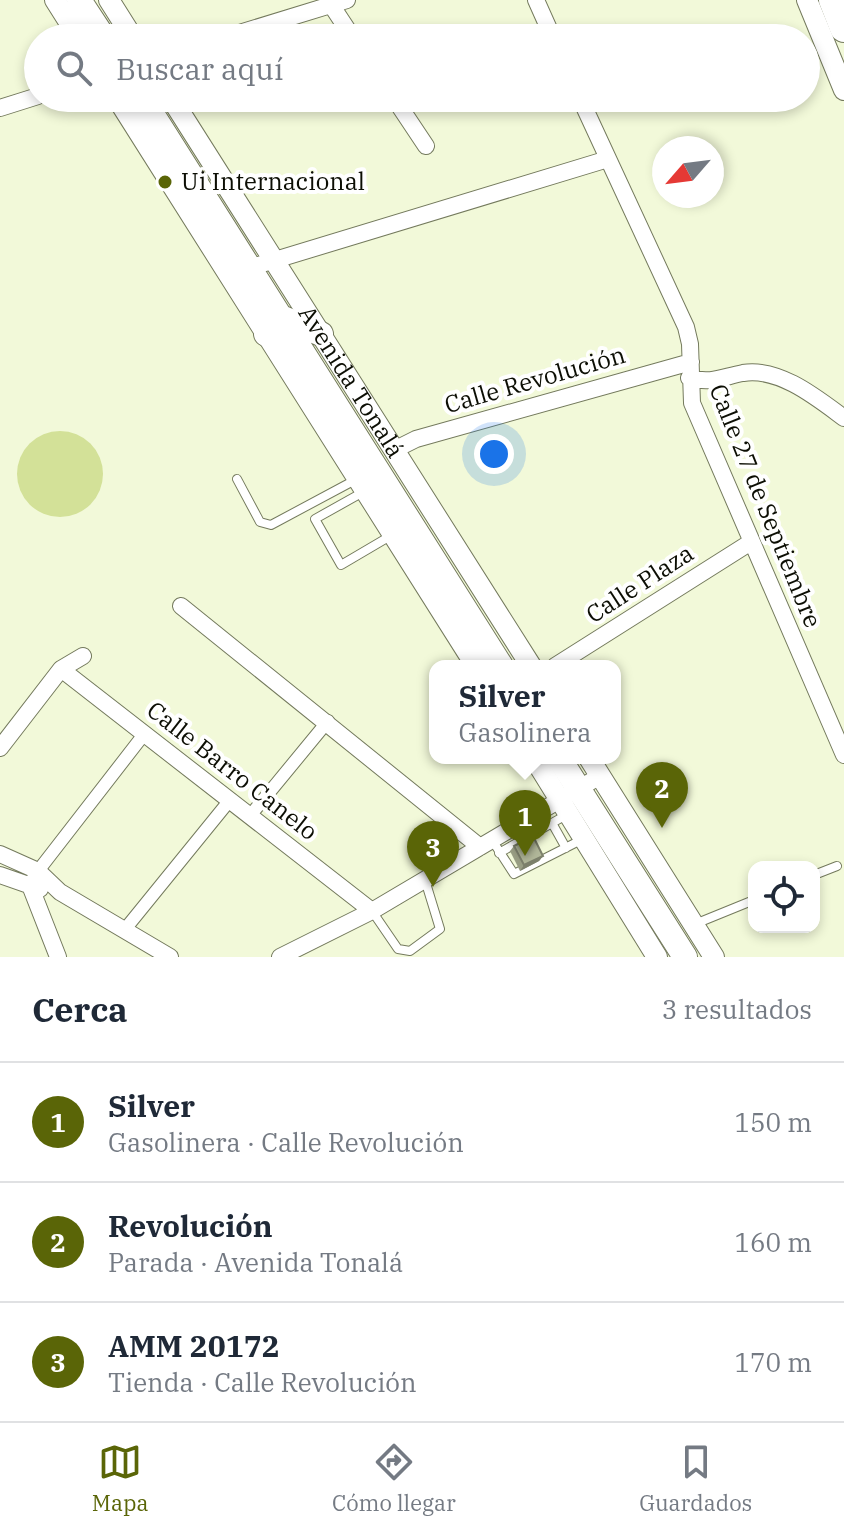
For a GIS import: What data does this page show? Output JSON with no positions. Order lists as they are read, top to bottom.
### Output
{
  "streets": {
    "main road": ["Avenida Tonalá"],
    "street": [
      "Calle Revolución",
      "Calle 27 de Septiembre",
      "Calle Plaza",
      "Calle Barro Canelo"
    ]
  },
  "crossings": [
    ["Calle Revolución", "Avenida Tonalá"],
    ["Calle Revolución", "Calle 27 de Septiembre"],
    ["Calle 27 de Septiembre", "Calle Plaza"]
  ],
  "places": ["Ui Internacional"],
  "north": "bottom left",
  "page": {
    "search": "Buscar aquí",
    "popup": ["Silver", "Gasolinera"],
    "pins": ["2", "1", "3"],
    "heading": ["Cerca", "3 resultados"],
    "list": [
      {
        "mark": "1",
        "name": "Silver",
        "note": "Gasolinera · Calle Revolución",
        "value": "150 m"
      },
      {
        "mark": "2",
        "name": "Revolución",
        "note": "Parada · Avenida Tonalá",
        "value": "160 m"
      },
      {
        "mark": "3",
        "name": "AMM 20172",
        "note": "Tienda · Calle Revolución",
        "value": "170 m"
      }
    ],
    "nav": ["Mapa", "Cómo llegar", "Guardados"]
  }
}
